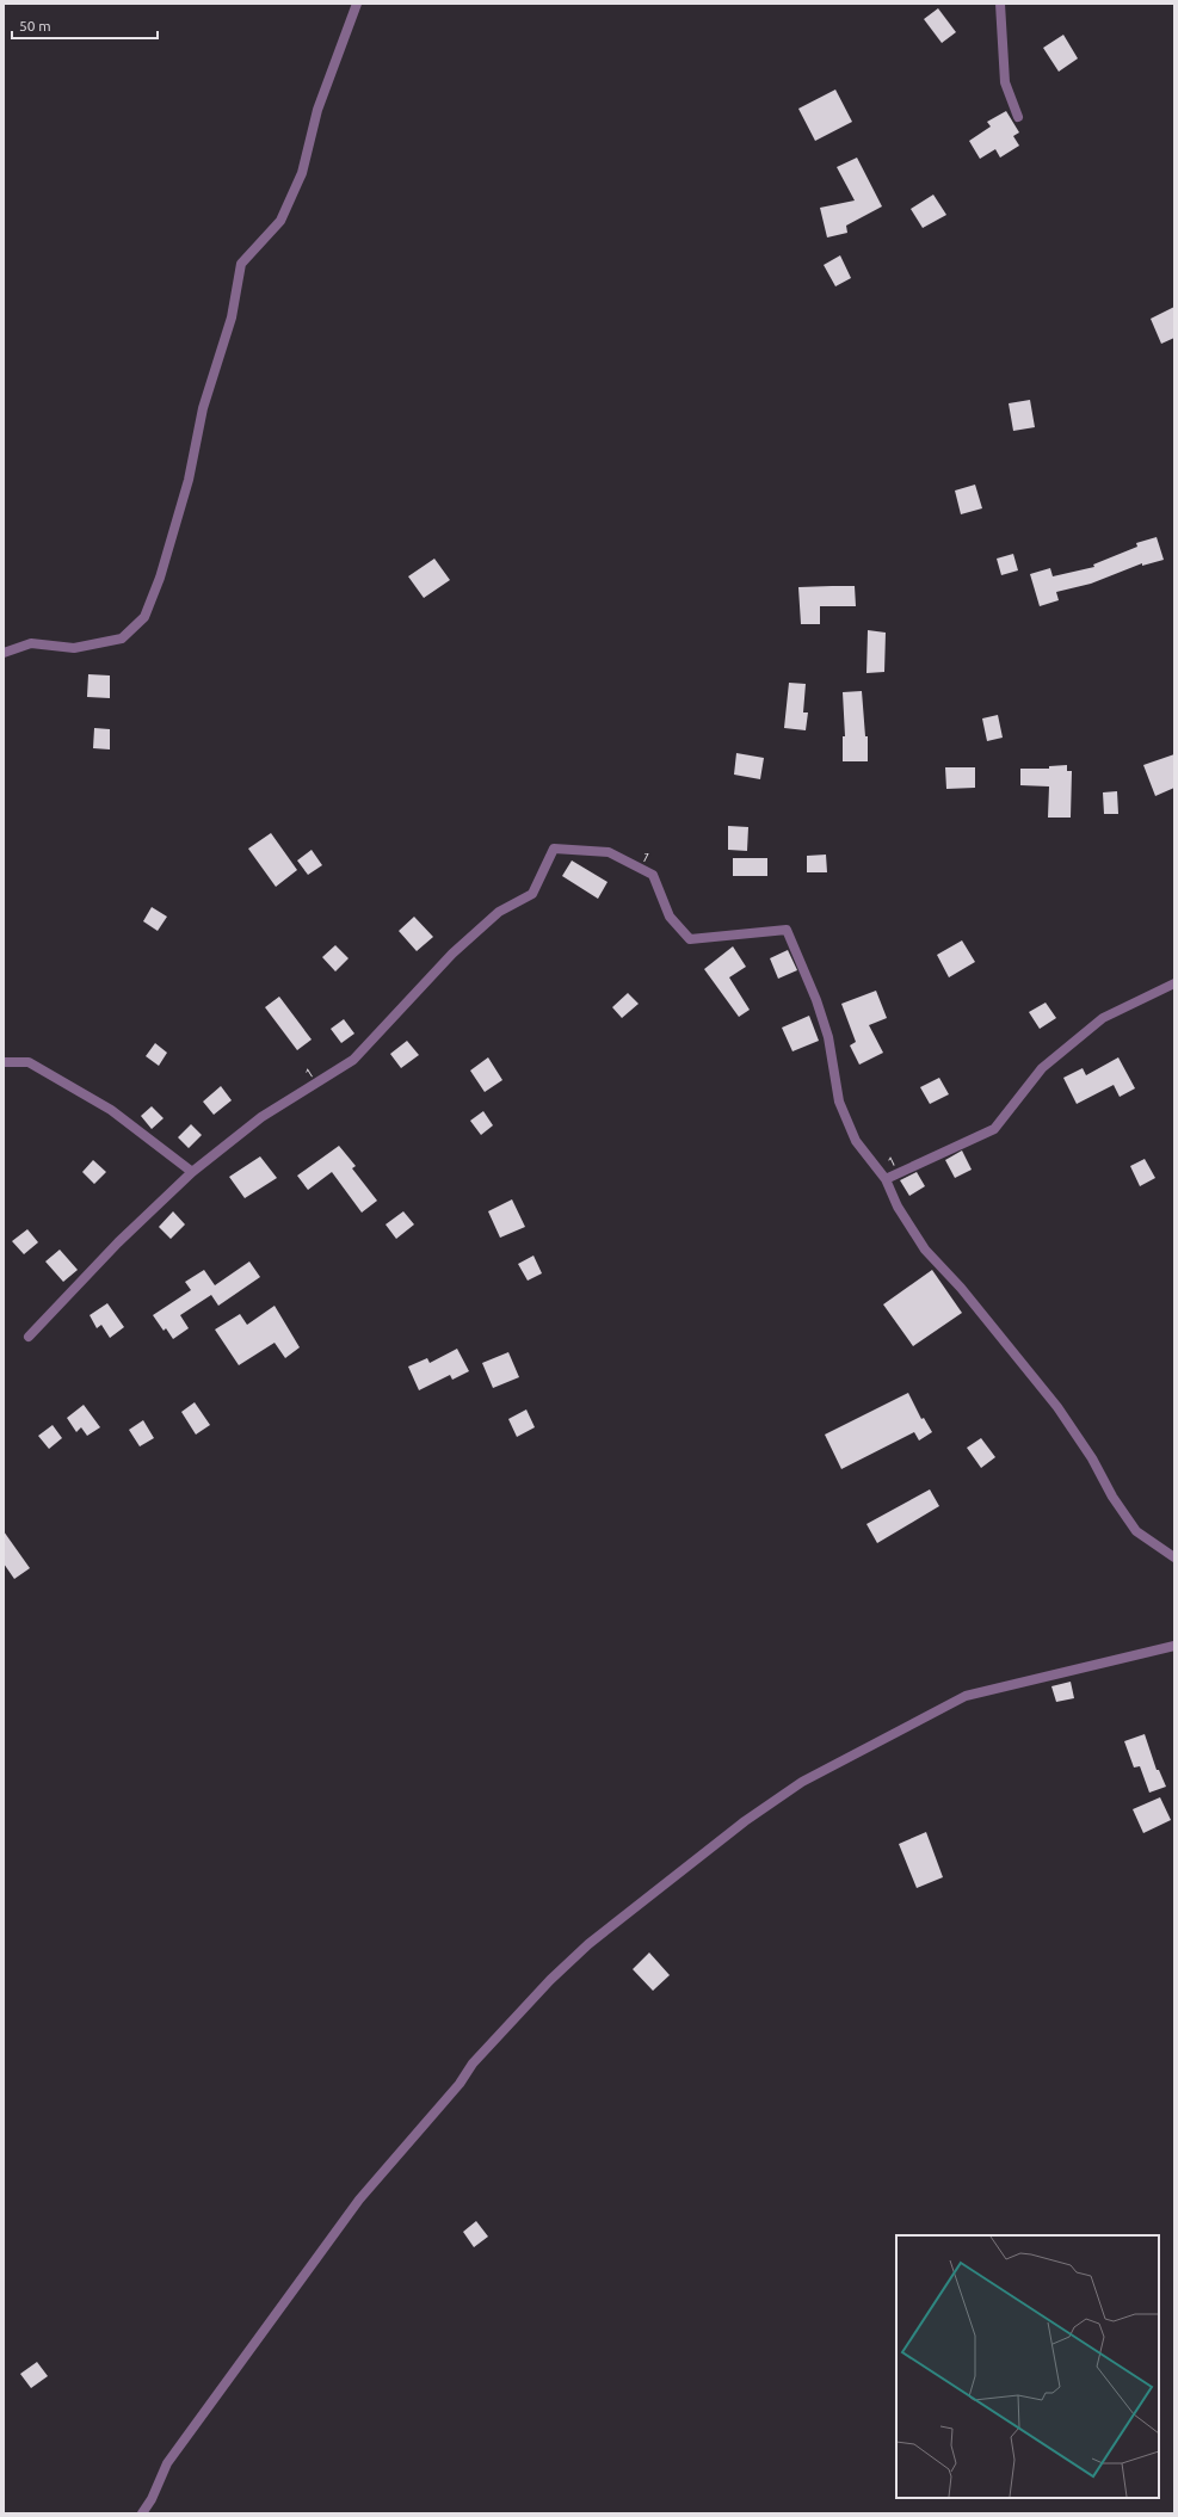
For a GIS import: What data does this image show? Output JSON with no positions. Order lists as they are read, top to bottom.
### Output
{
  "streets": {
    "street": ["1"]
  },
  "scale_bar": "50 m"
}
